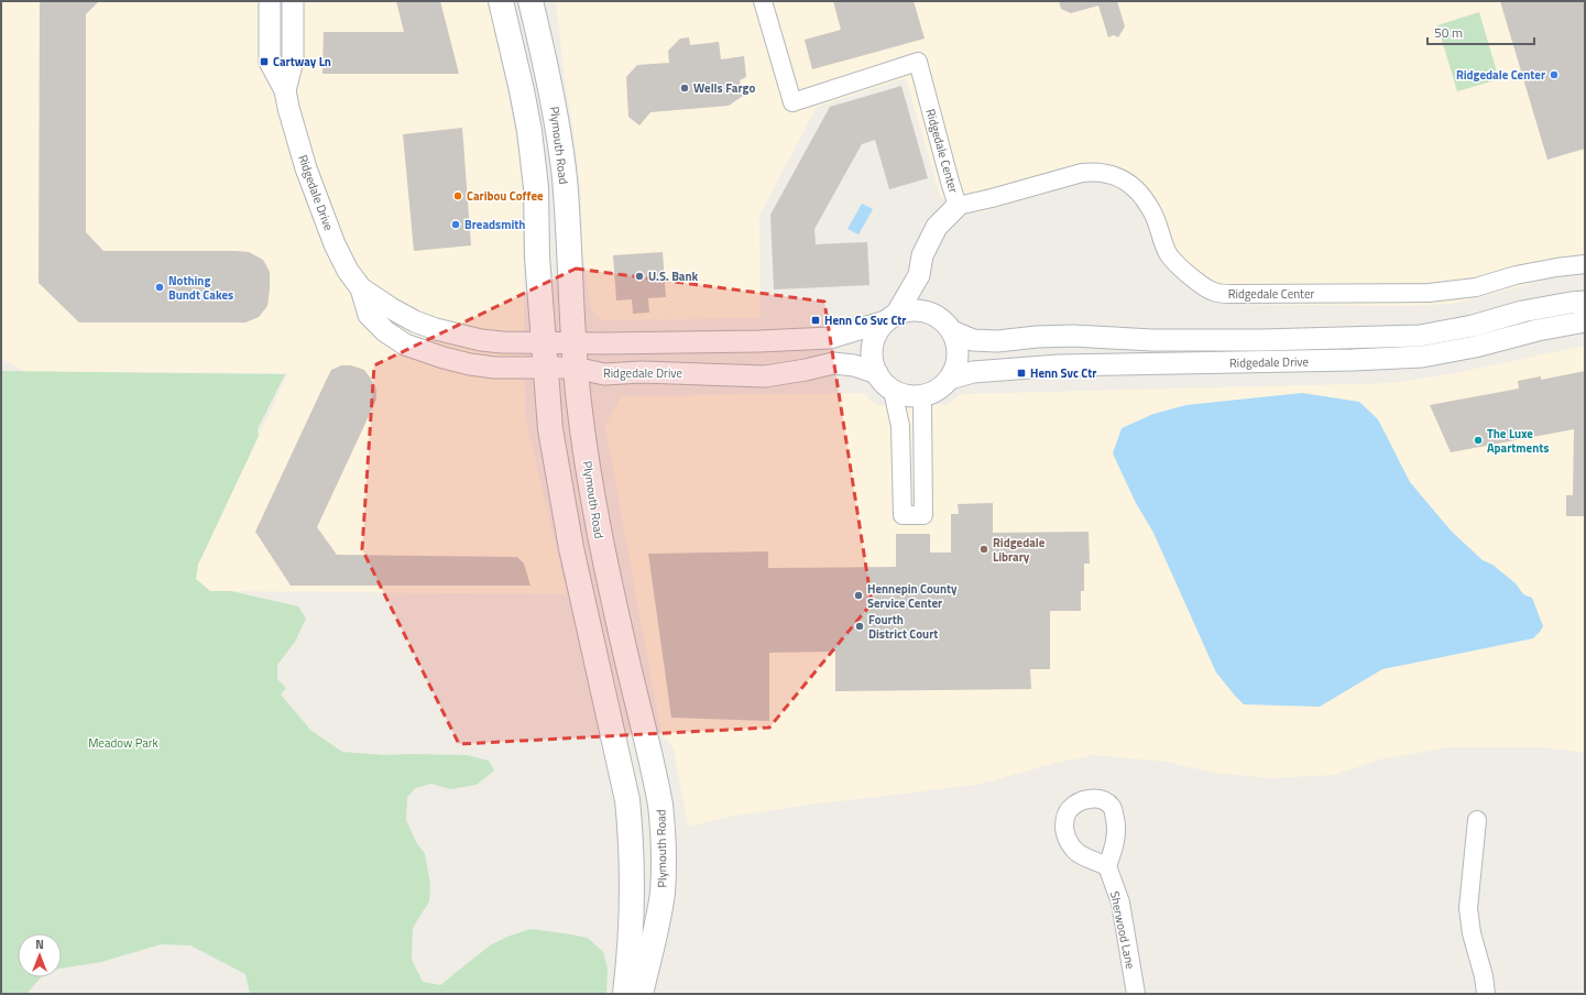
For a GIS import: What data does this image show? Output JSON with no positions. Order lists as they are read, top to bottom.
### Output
{
  "streets": {
    "main road": ["Plymouth Road"],
    "street": ["Ridgedale Center", "Ridgedale Drive", "Sherwood Lane"]
  },
  "crossings": [
    ["Plymouth Road", "Ridgedale Drive"]
  ],
  "parks": ["Meadow Park"],
  "places": {
    "transit": ["Cartway Ln", "Henn Co Svc Ctr", "Henn Svc Ctr"],
    "other": [
      "Ridgedale Center",
      "Wells Fargo",
      "Caribou Coffee",
      "Breadsmith",
      "U.S. Bank",
      "Nothing Bundt Cakes",
      "The Luxe Apartments",
      "Ridgedale Library",
      "Hennepin County Service Center",
      "Fourth District Court"
    ]
  },
  "scale_bar": "50 m",
  "north": "top"
}
